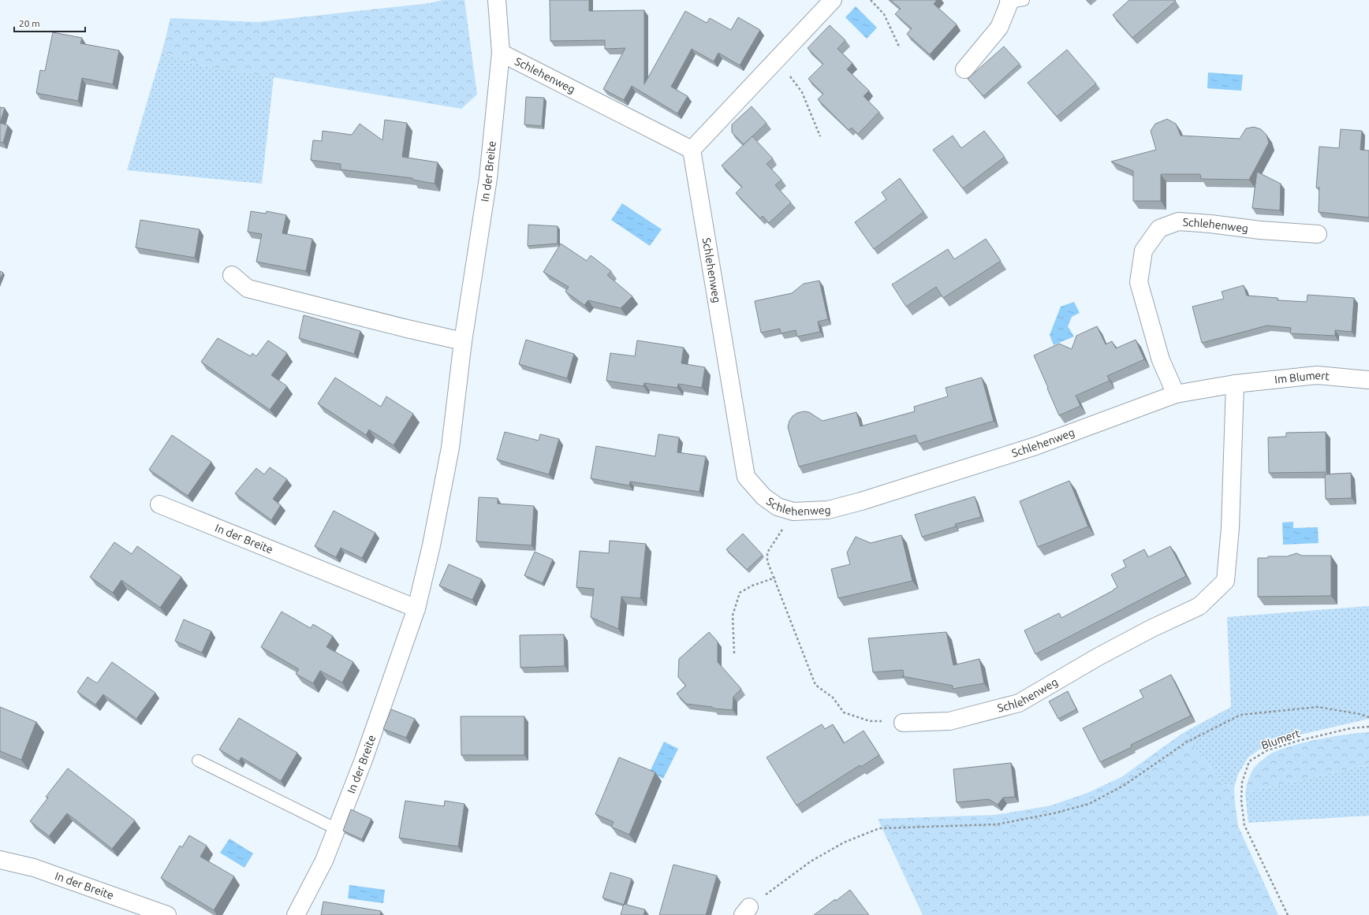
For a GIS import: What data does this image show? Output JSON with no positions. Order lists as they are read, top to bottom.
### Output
{
  "streets": {
    "street": ["Schlehenweg", "In der Breite", "Im Blumert"],
    "path": ["Blumert"]
  },
  "crossings": [
    ["Schlehenweg", "In der Breite"],
    ["Schlehenweg", "Im Blumert"]
  ],
  "scale_bar": "20 m"
}
